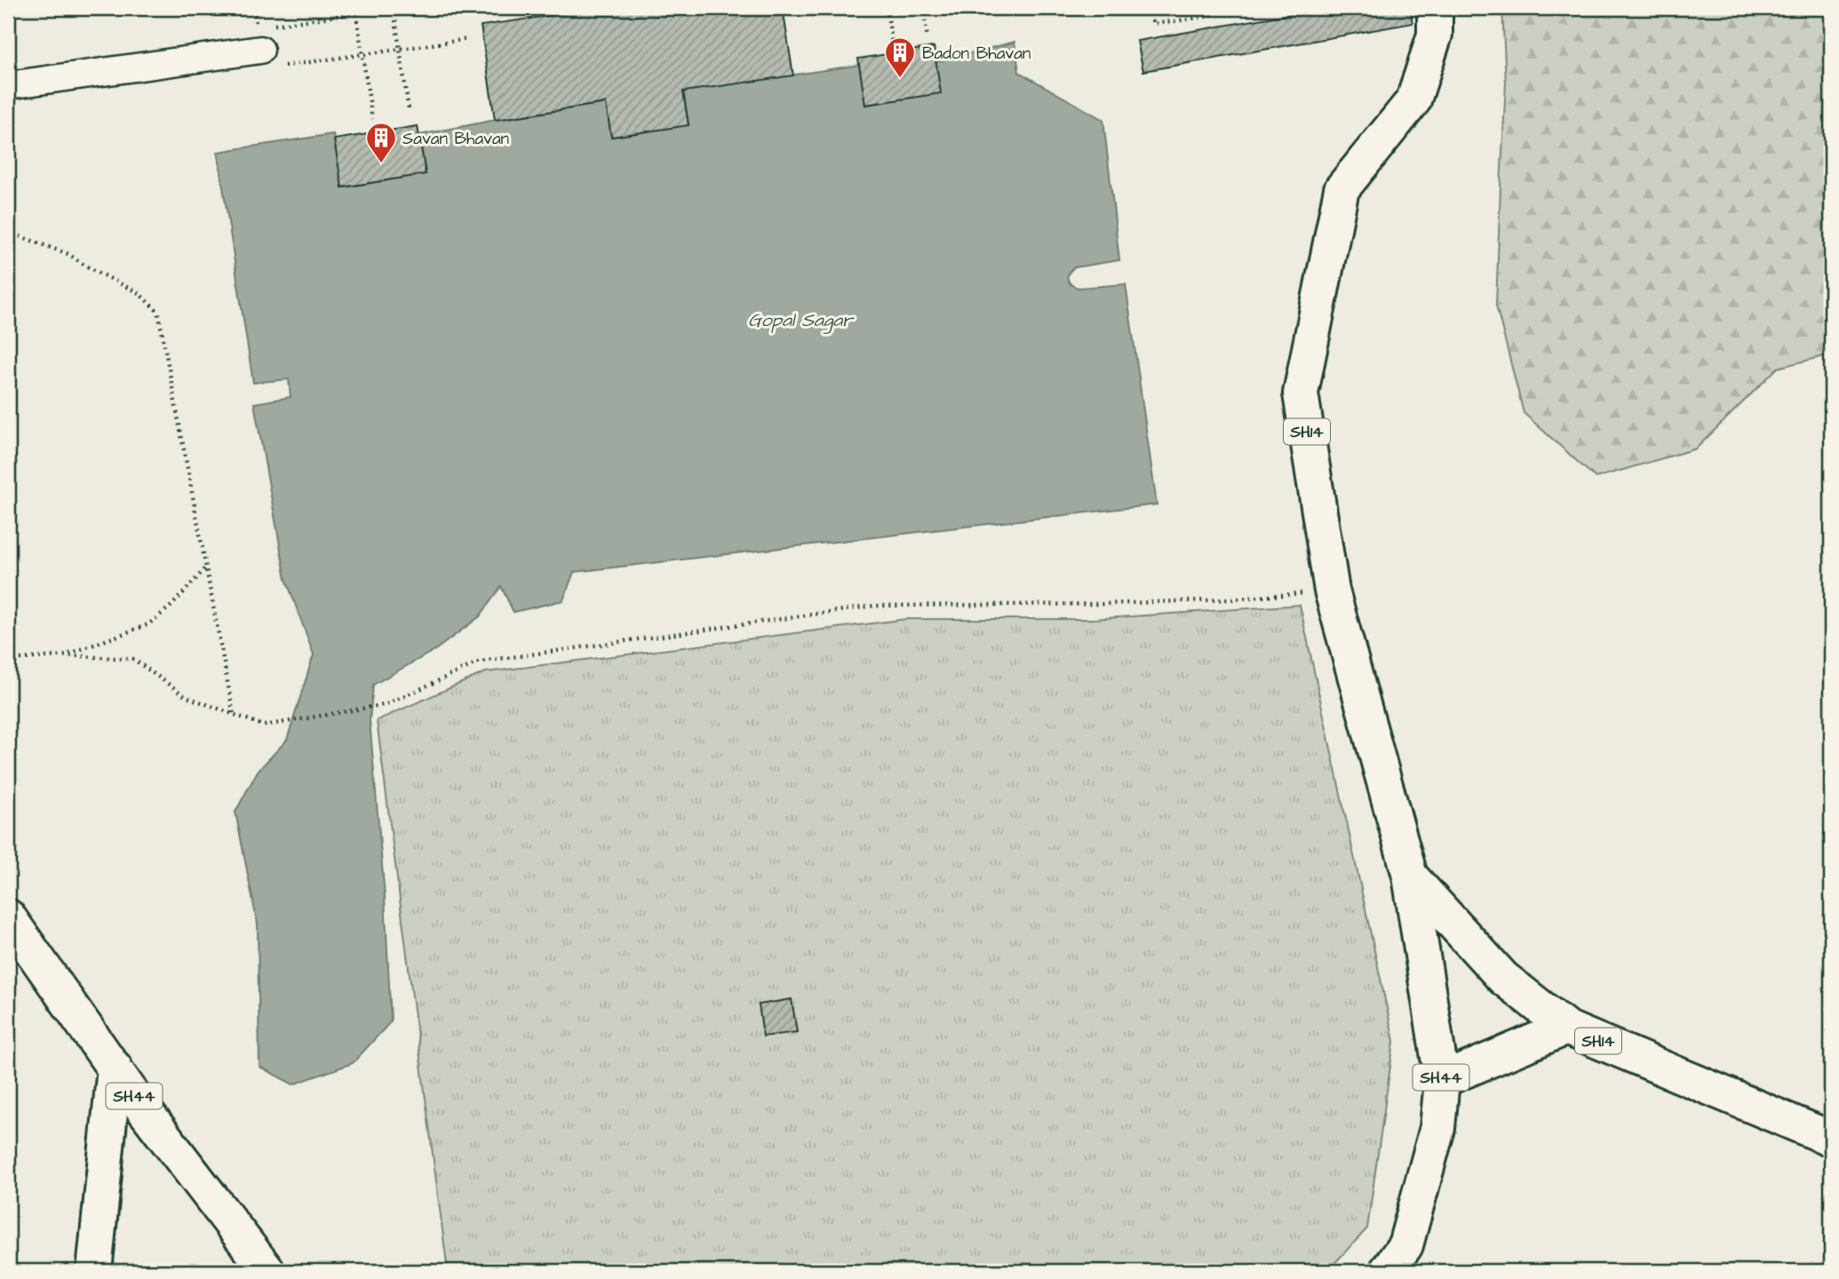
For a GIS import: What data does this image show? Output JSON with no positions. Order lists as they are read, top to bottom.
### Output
{
  "streets": {
    "main road": ["SH14", "SH44"]
  },
  "crossings": [
    ["SH14", "SH44"]
  ],
  "water": ["Gopal Sagar"],
  "places": {
    "building": ["Badon Bhavan", "Savan Bhavan"]
  }
}
